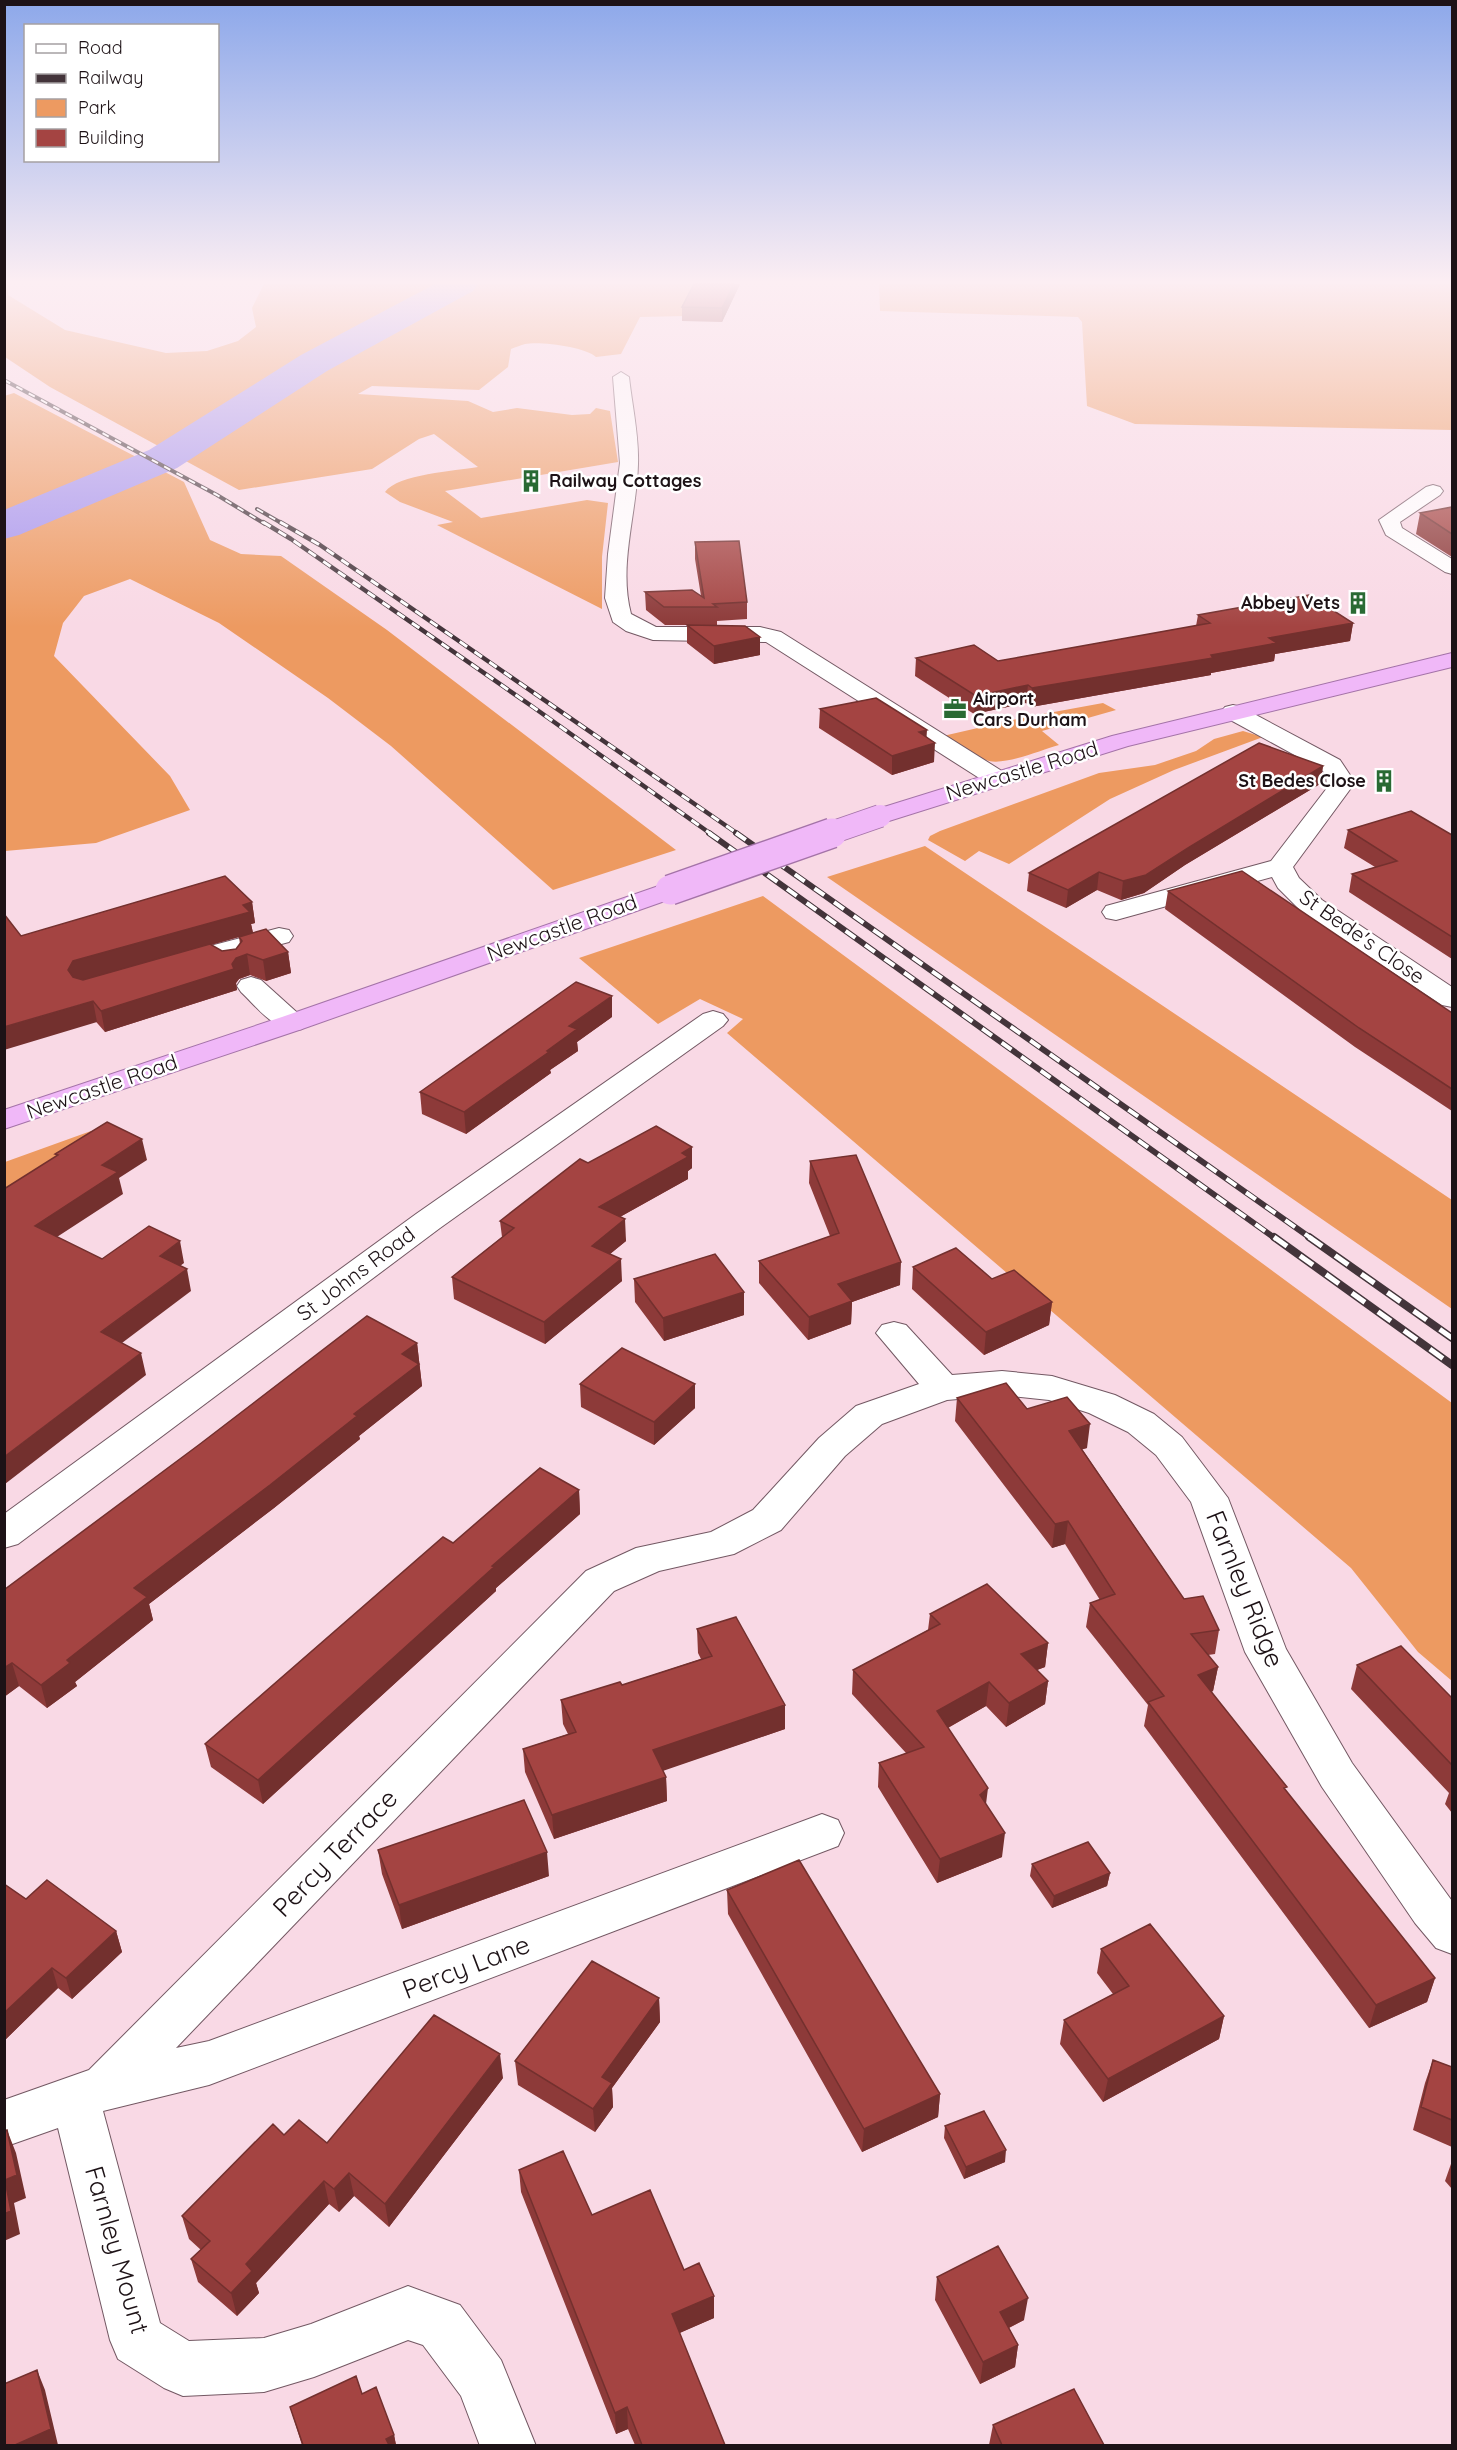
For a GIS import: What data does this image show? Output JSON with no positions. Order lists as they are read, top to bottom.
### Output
{
  "streets": {
    "highway": ["Newcastle Road"],
    "street": [
      "St Bede's Close",
      "St Johns Road",
      "Farnley Ridge",
      "Percy Terrace",
      "Percy Lane",
      "Farnley Mount"
    ]
  },
  "crossings": [
    ["Farnley Ridge", "Percy Terrace"],
    ["Percy Terrace", "Percy Lane"],
    ["Percy Terrace", "Farnley Mount"],
    ["Percy Lane", "Farnley Mount"]
  ],
  "places": {
    "building": ["Railway Cottages", "Abbey Vets", "St Bedes Close"],
    "office": ["Airport Cars Durham"]
  },
  "legend": [
    "Road",
    "Railway",
    "Park",
    "Building"
  ]
}
